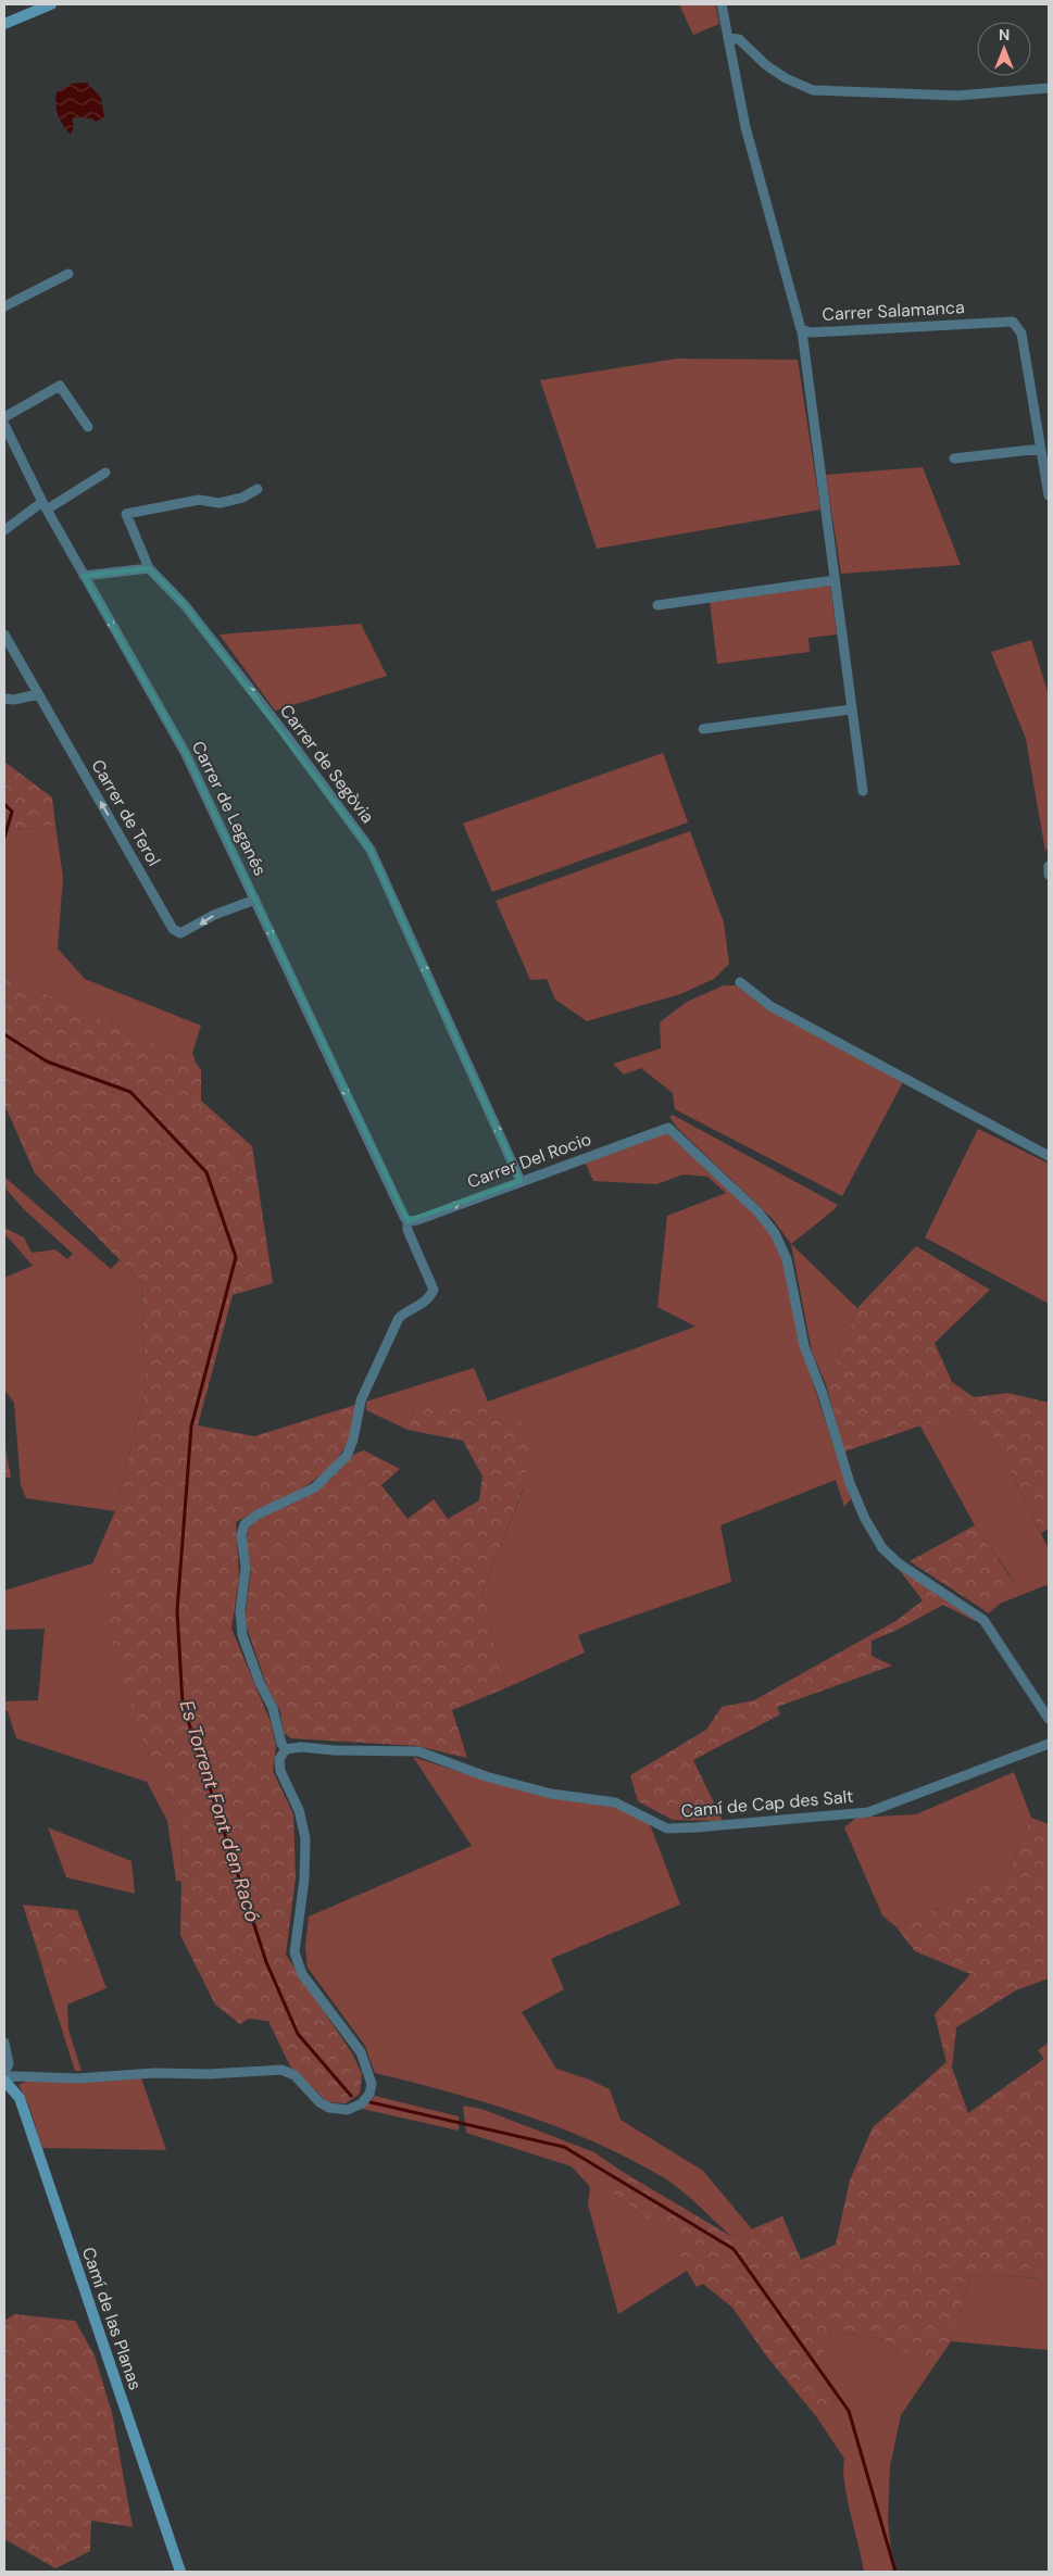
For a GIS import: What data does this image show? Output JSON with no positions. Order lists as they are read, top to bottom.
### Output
{
  "streets": {
    "street": [
      "Carrer Salamanca",
      "Carrer de Segòvia",
      "Carrer de Leganés",
      "Carrer de Terol",
      "Carrer Del Rocio",
      "Camí de Cap des Salt",
      "Camí de las Planas"
    ]
  },
  "crossings": [
    ["Carrer de Segòvia", "Carrer Del Rocio"],
    ["Carrer de Leganés", "Carrer de Terol"],
    ["Carrer de Leganés", "Carrer Del Rocio"],
    ["Carrer de Leganés", "Camí de Cap des Salt"]
  ],
  "one_way": ["Carrer de Segòvia", "Carrer de Leganés", "Carrer de Terol"],
  "water": ["Es Torrent Font d'en Racó"],
  "north": "top"
}
